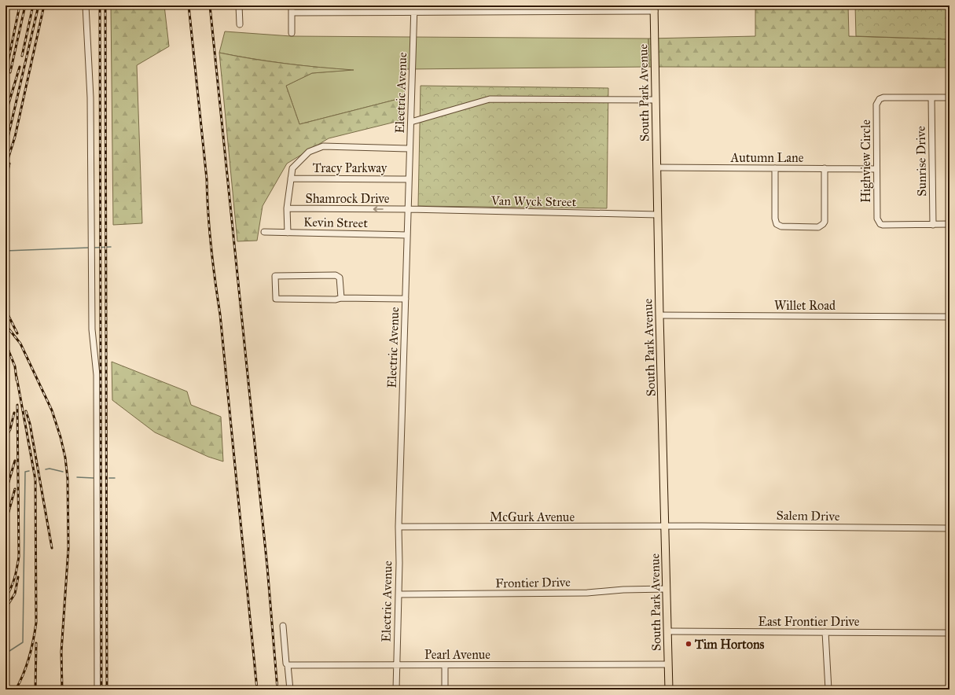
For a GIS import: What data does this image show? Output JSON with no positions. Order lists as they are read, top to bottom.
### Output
{
  "streets": {
    "main road": ["South Park Avenue"],
    "street": [
      "Electric Avenue",
      "Autumn Lane",
      "Highview Circle",
      "Sunrise Drive",
      "Tracy Parkway",
      "Shamrock Drive",
      "Van Wyck Street",
      "Kevin Street",
      "Willet Road",
      "Salem Drive",
      "McGurk Avenue",
      "Frontier Drive",
      "East Frontier Drive",
      "Pearl Avenue"
    ]
  },
  "crossings": [
    ["Electric Avenue", "Tracy Parkway"],
    ["Electric Avenue", "Shamrock Drive"],
    ["Electric Avenue", "Van Wyck Street"],
    ["Electric Avenue", "Kevin Street"],
    ["Electric Avenue", "McGurk Avenue"],
    ["Electric Avenue", "Frontier Drive"],
    ["Electric Avenue", "Pearl Avenue"],
    ["South Park Avenue", "Autumn Lane"],
    ["South Park Avenue", "Van Wyck Street"],
    ["South Park Avenue", "Willet Road"],
    ["South Park Avenue", "Salem Drive"],
    ["South Park Avenue", "McGurk Avenue"],
    ["South Park Avenue", "Frontier Drive"],
    ["South Park Avenue", "East Frontier Drive"],
    ["South Park Avenue", "Pearl Avenue"],
    ["Autumn Lane", "Highview Circle"],
    ["Highview Circle", "Sunrise Drive"],
    ["Shamrock Drive", "Van Wyck Street"],
    ["Salem Drive", "McGurk Avenue"]
  ],
  "one_way": ["Shamrock Drive"],
  "places": ["Tim Hortons"]
}
